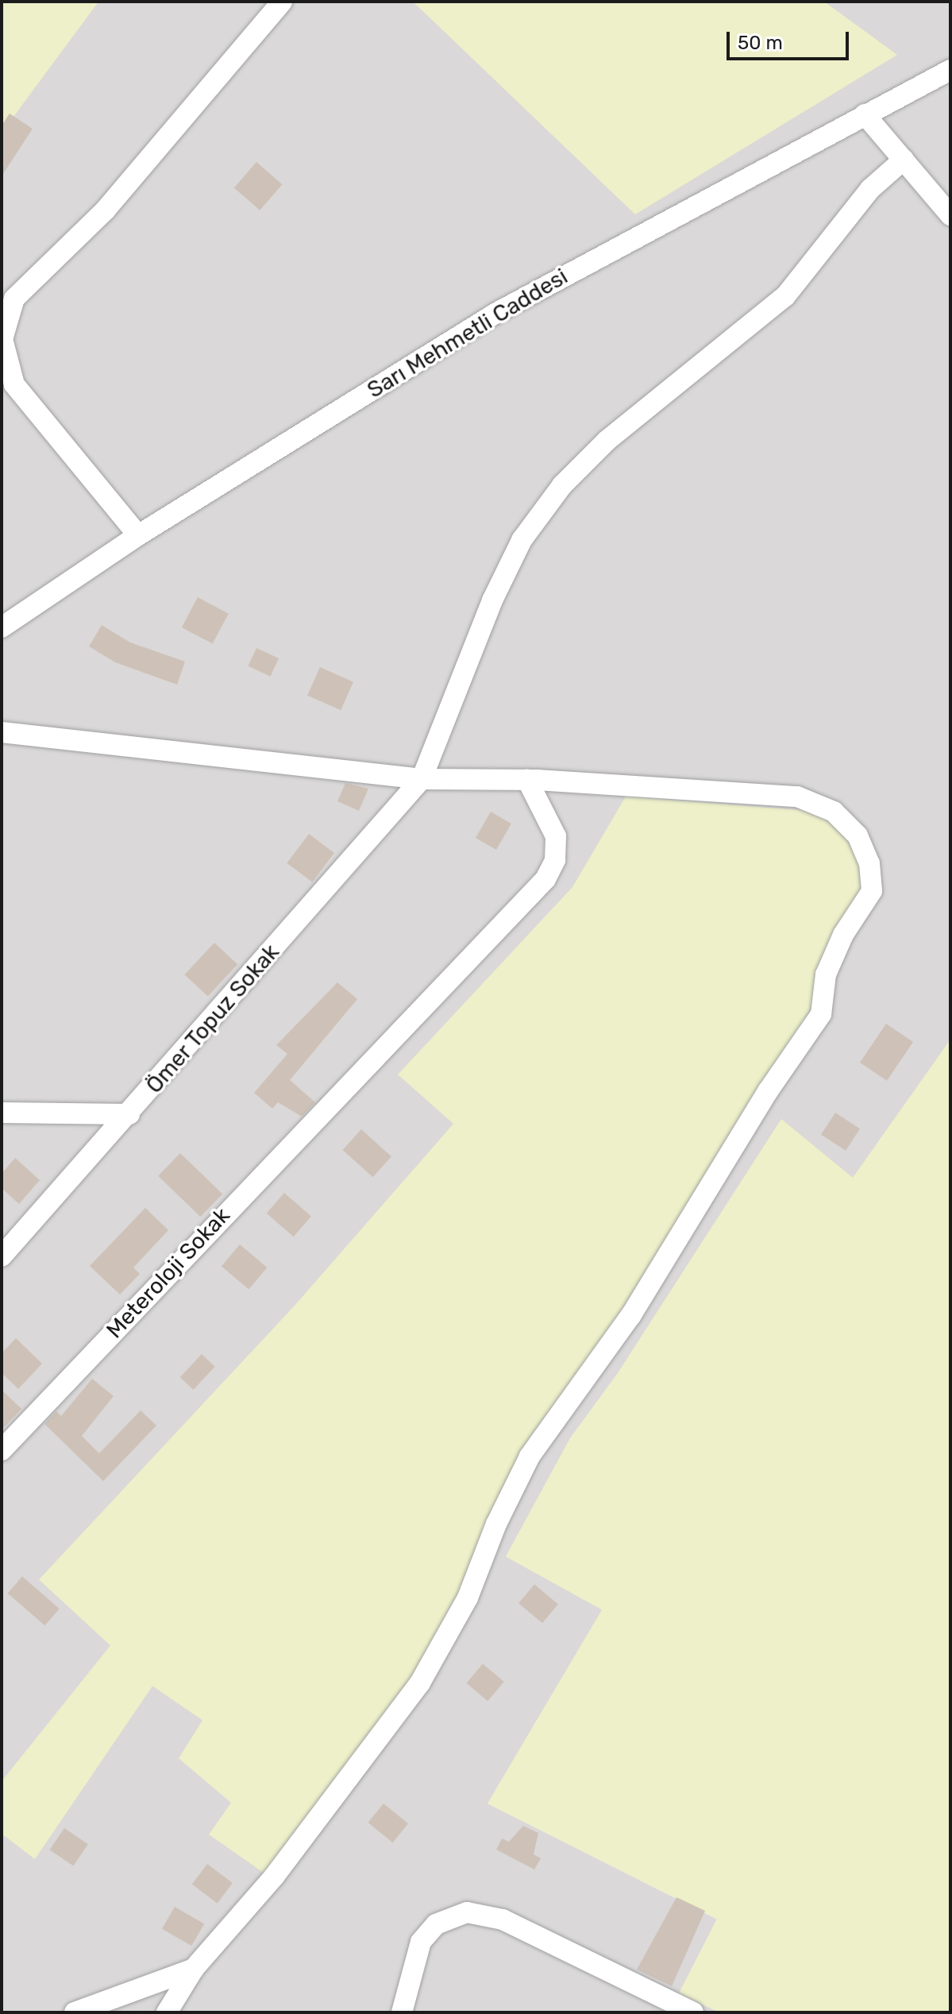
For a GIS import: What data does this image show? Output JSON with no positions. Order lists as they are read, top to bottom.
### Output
{
  "streets": {
    "street": ["Sarı Mehmetli Caddesi", "Ömer Topuz Sokak", "Meteroloji Sokak"]
  },
  "scale_bar": "50 m"
}
